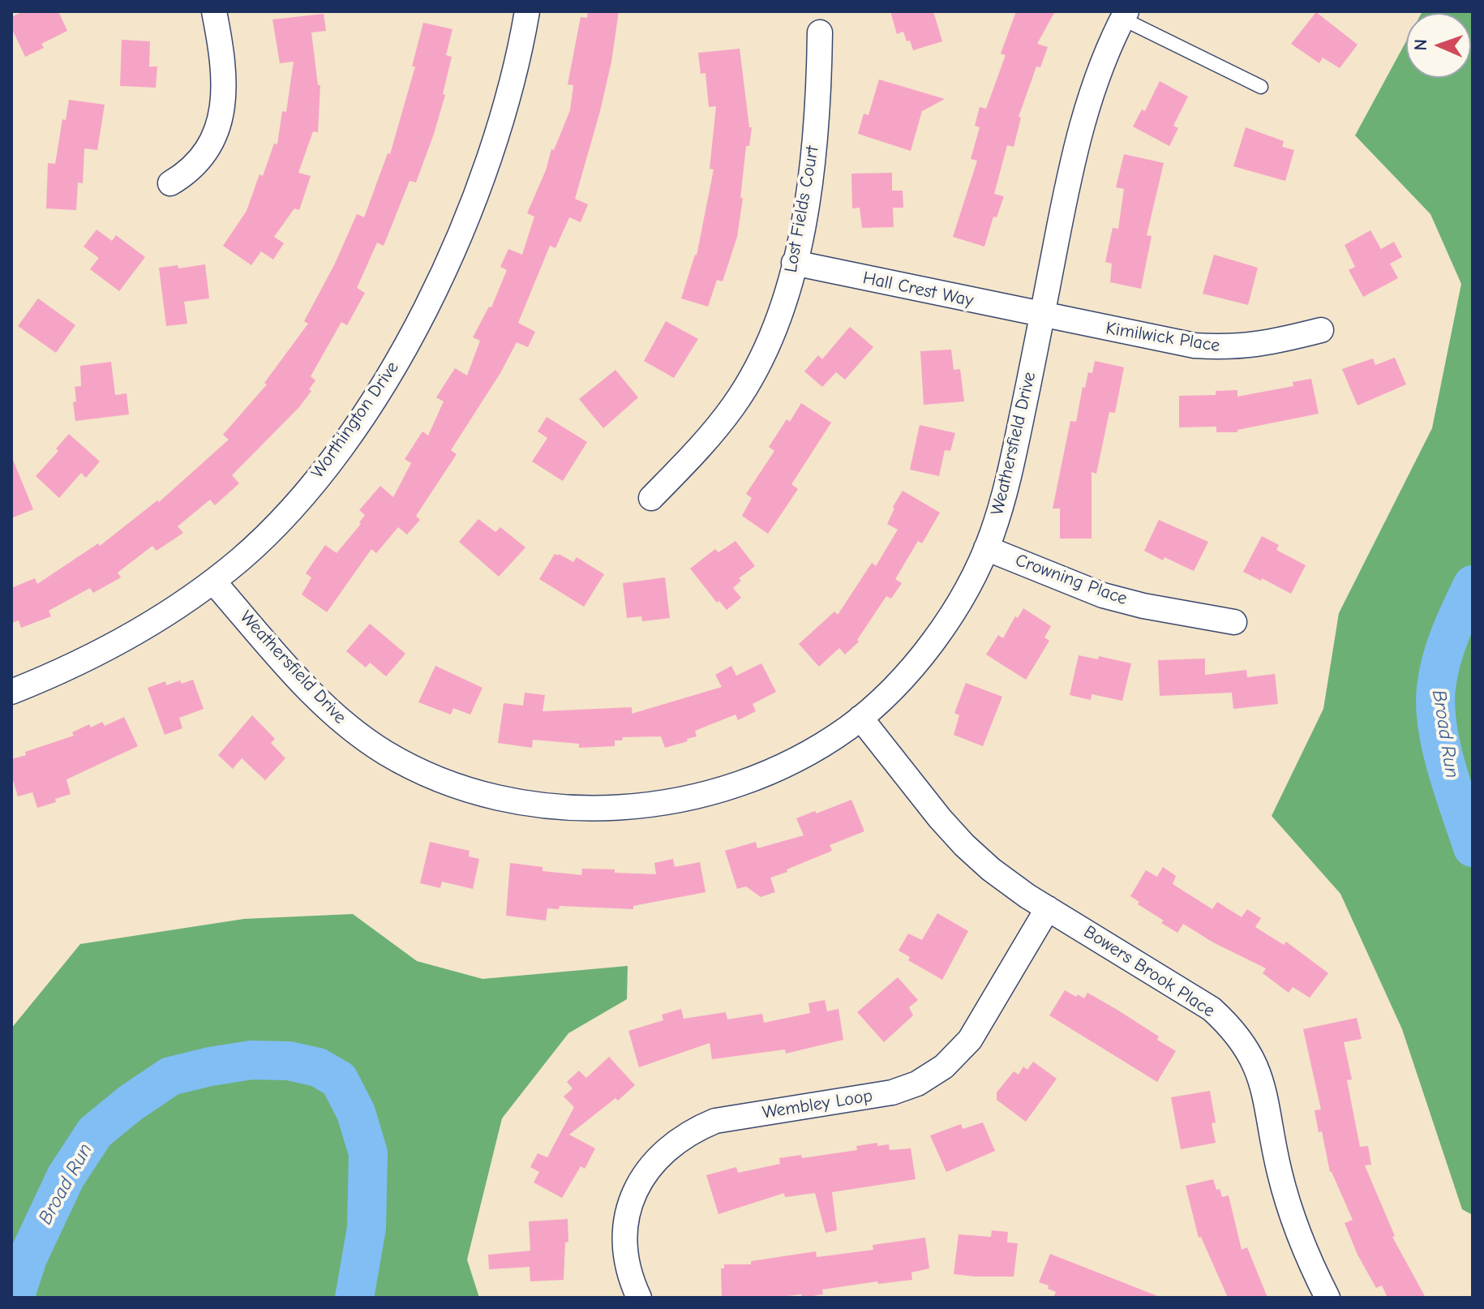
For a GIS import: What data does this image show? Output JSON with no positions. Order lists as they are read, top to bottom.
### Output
{
  "streets": {
    "street": [
      "Lost Fields Court",
      "Hall Crest Way",
      "Kimilwick Place",
      "Worthington Drive",
      "Weathersfield Drive",
      "Crowning Place",
      "Bowers Brook Place",
      "Wembley Loop"
    ]
  },
  "crossings": [
    ["Lost Fields Court", "Hall Crest Way"],
    ["Hall Crest Way", "Kimilwick Place"],
    ["Hall Crest Way", "Weathersfield Drive"],
    ["Kimilwick Place", "Weathersfield Drive"],
    ["Worthington Drive", "Weathersfield Drive"],
    ["Weathersfield Drive", "Crowning Place"],
    ["Weathersfield Drive", "Bowers Brook Place"],
    ["Bowers Brook Place", "Wembley Loop"]
  ],
  "water": ["Broad Run"],
  "north": "left"
}
